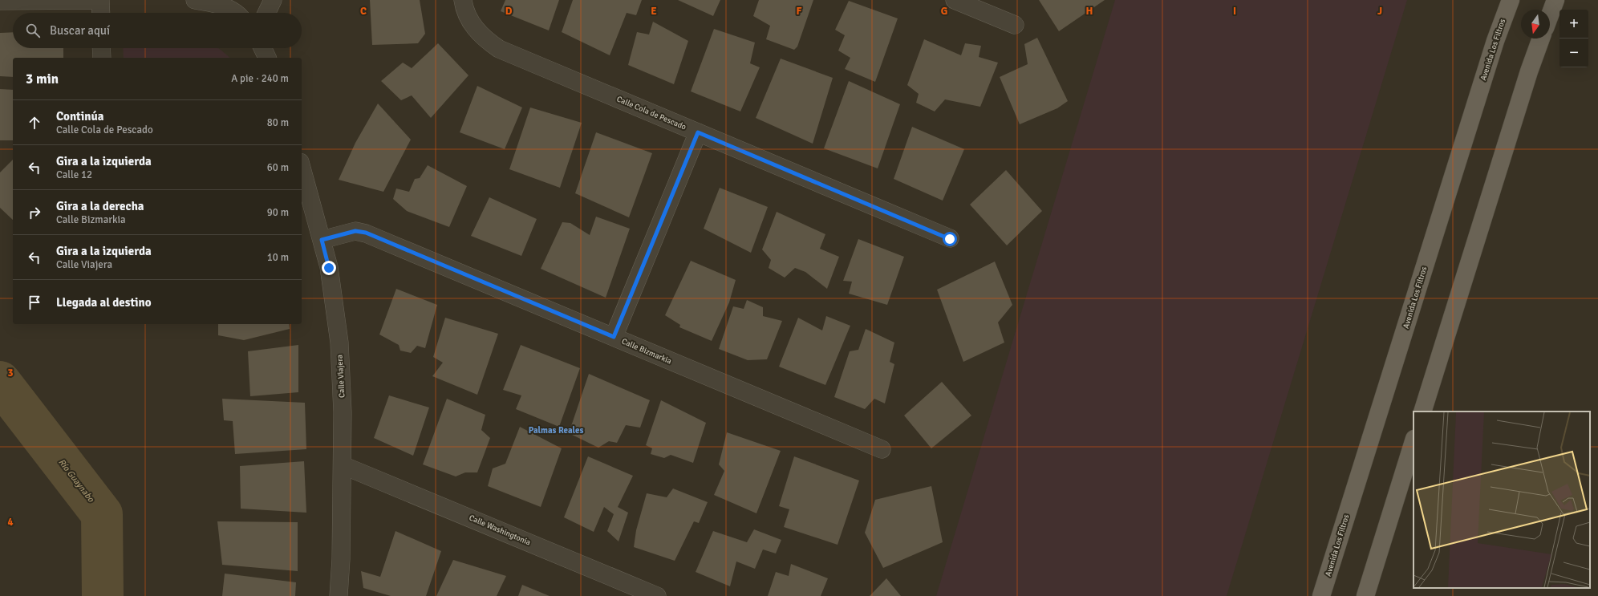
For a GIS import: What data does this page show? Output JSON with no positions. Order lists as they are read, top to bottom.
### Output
{
  "streets": {
    "main road": ["Avenida Los Filtros"],
    "street": [
      "Calle Cola de Pescado",
      "Calle Bizmarkia",
      "Calle Viajera",
      "Calle Washingtonia"
    ]
  },
  "crossings": [
    ["Calle Bizmarkia", "Calle Viajera"],
    ["Calle Viajera", "Calle Washingtonia"]
  ],
  "districts": ["Palmas Reales"],
  "water": ["Río Guaynabo"],
  "north": "bottom",
  "page": {
    "map_buttons": ["+", "−"],
    "search": "Buscar aquí",
    "heading": ["3 min", "A pie · 240 m"],
    "list": [
      ["Continúa", "Calle Cola de Pescado", "80 m"],
      ["Gira a la izquierda", "Calle 12", "60 m"],
      ["Gira a la derecha", "Calle Bizmarkia", "90 m"],
      ["Gira a la izquierda", "Calle Viajera", "10 m"],
      "Llegada al destino"
    ]
  },
  "grid": {
    "columns": [
      "C",
      "D",
      "E",
      "F",
      "G",
      "H",
      "I",
      "J"
    ],
    "rows": ["3", "4"]
  }
}
